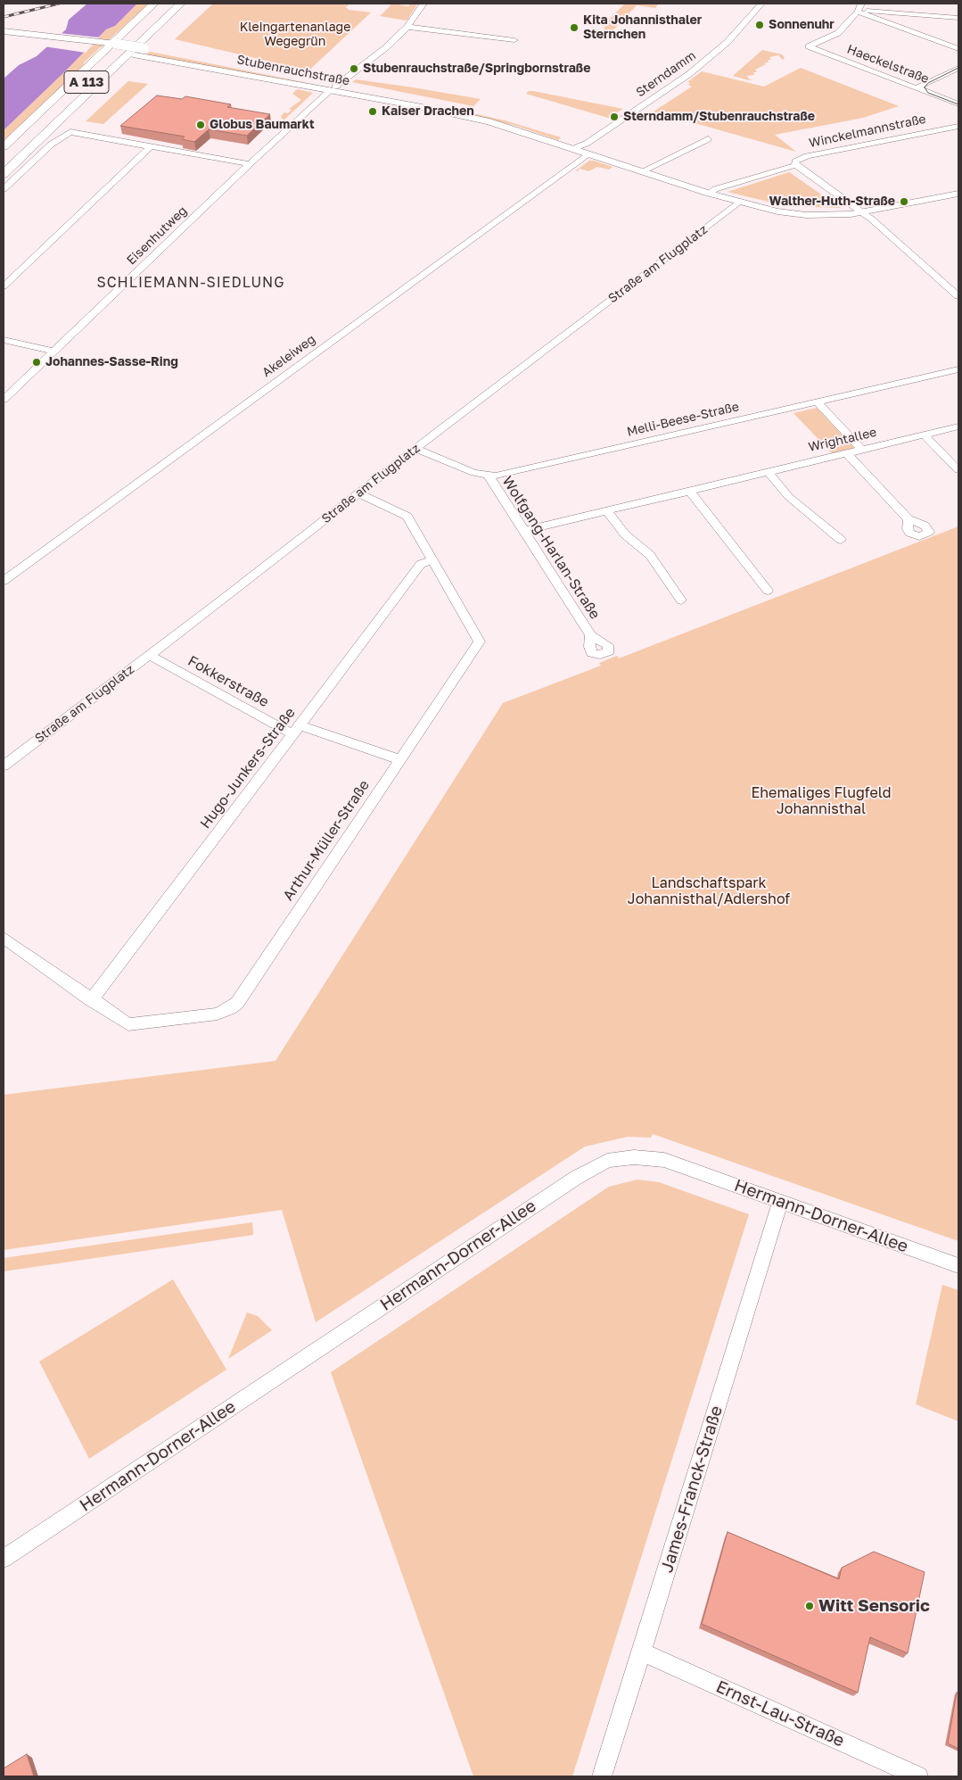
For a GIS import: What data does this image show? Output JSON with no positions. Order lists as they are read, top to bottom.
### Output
{
  "streets": {
    "highway": ["A 113"],
    "main road": ["Stubenrauchstraße"],
    "street": [
      "Haeckelstraße",
      "Sterndamm",
      "Winckelmannstraße",
      "Eisenhutweg",
      "Straße am Flugplatz",
      "Akeleiweg",
      "Melli-Beese-Straße",
      "Wrightallee",
      "Wolfgang-Harlan-Straße",
      "Fokkerstraße",
      "Hugo-Junkers-Straße",
      "Arthur-Müller-Straße",
      "Hermann-Dorner-Allee",
      "James-Franck-Straße",
      "Ernst-Lau-Straße"
    ]
  },
  "crossings": [
    ["Stubenrauchstraße", "Sterndamm"],
    ["Stubenrauchstraße", "Winckelmannstraße"],
    ["Stubenrauchstraße", "Eisenhutweg"],
    ["Stubenrauchstraße", "Straße am Flugplatz"],
    ["Stubenrauchstraße", "Akeleiweg"],
    ["Straße am Flugplatz", "Melli-Beese-Straße"],
    ["Straße am Flugplatz", "Fokkerstraße"],
    ["Straße am Flugplatz", "Arthur-Müller-Straße"],
    ["Melli-Beese-Straße", "Wolfgang-Harlan-Straße"],
    ["Wrightallee", "Wolfgang-Harlan-Straße"],
    ["Fokkerstraße", "Hugo-Junkers-Straße"],
    ["Fokkerstraße", "Arthur-Müller-Straße"],
    ["Hugo-Junkers-Straße", "Arthur-Müller-Straße"],
    ["Hermann-Dorner-Allee", "James-Franck-Straße"],
    ["James-Franck-Straße", "Ernst-Lau-Straße"]
  ],
  "districts": ["SCHLIEMANN-SIEDLUNG"],
  "parks": ["Kleingartenanlage Wegegrün", "Ehemaliges Flugfeld Johannisthal", "Landschaftspark Johannisthal/Adlershof"],
  "places": [
    "Sonnenuhr",
    "Kita Johannisthaler Sternchen",
    "Stubenrauchstraße/Springbornstraße",
    "Kaiser Drachen",
    "Sterndamm/Stubenrauchstraße",
    "Globus Baumarkt",
    "Walther-Huth-Straße",
    "Johannes-Sasse-Ring",
    "Witt Sensoric"
  ]
}
